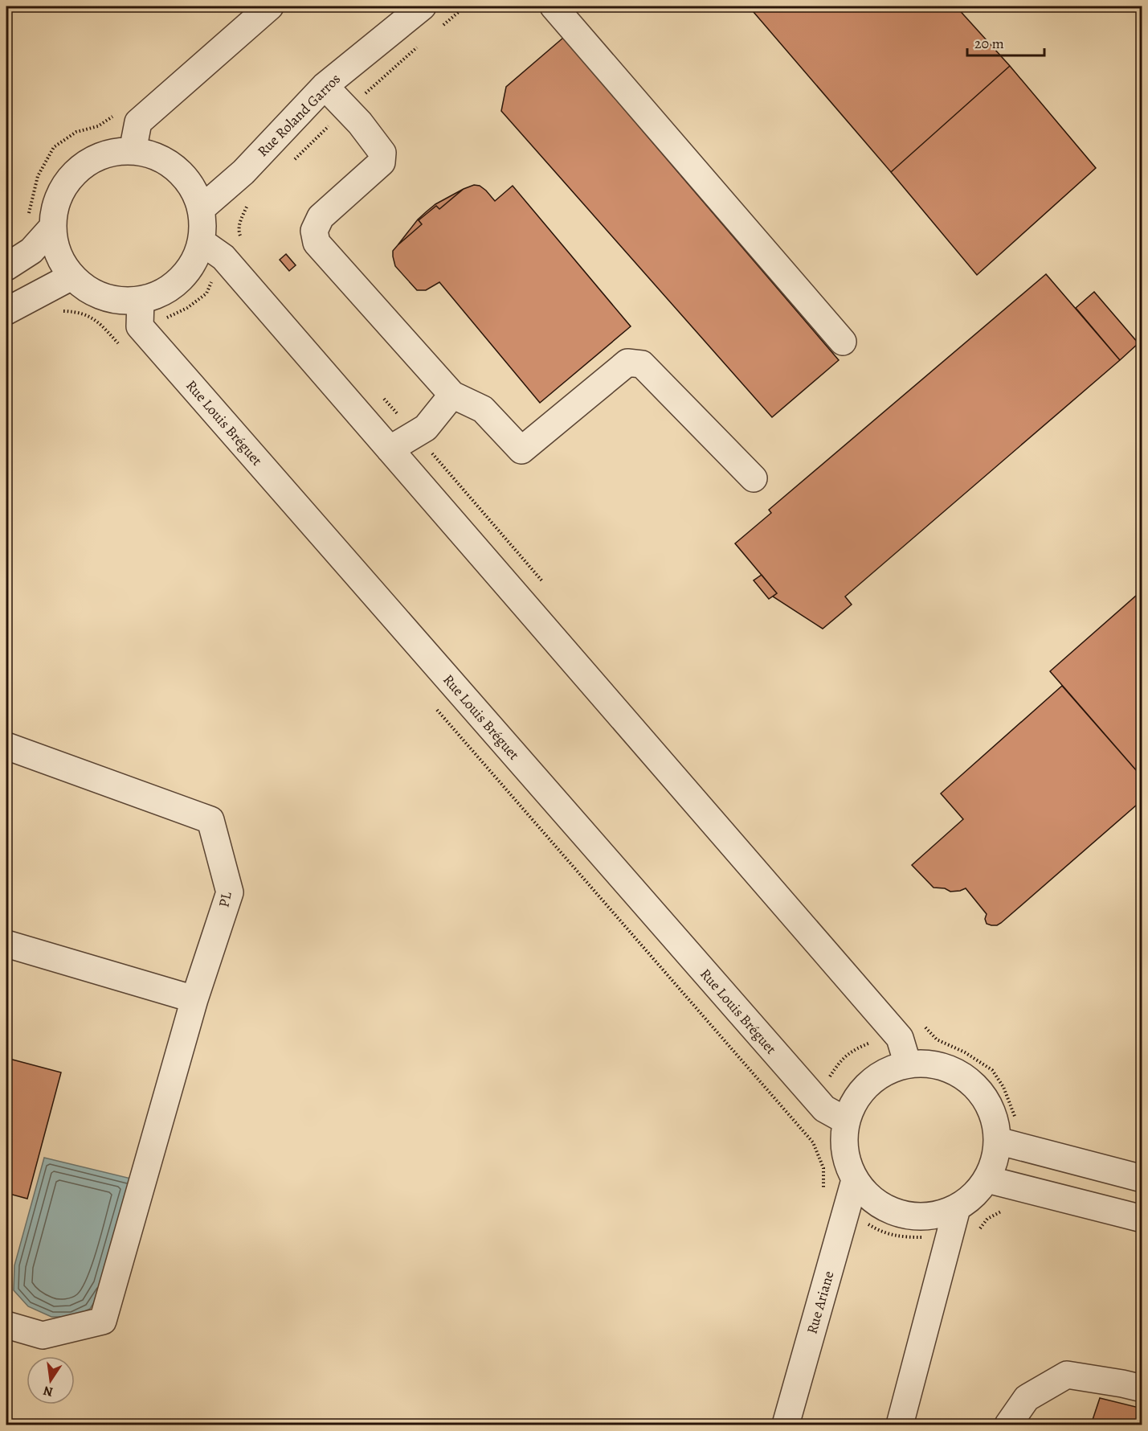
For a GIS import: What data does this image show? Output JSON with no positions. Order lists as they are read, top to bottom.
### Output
{
  "streets": {
    "street": [
      "Rue Roland Garros",
      "Rue Louis Bréguet",
      "PL",
      "Rue Ariane"
    ]
  },
  "crossings": [
    ["Rue Louis Bréguet", "Rue Ariane"]
  ],
  "scale_bar": "20 m",
  "north": "bottom"
}
